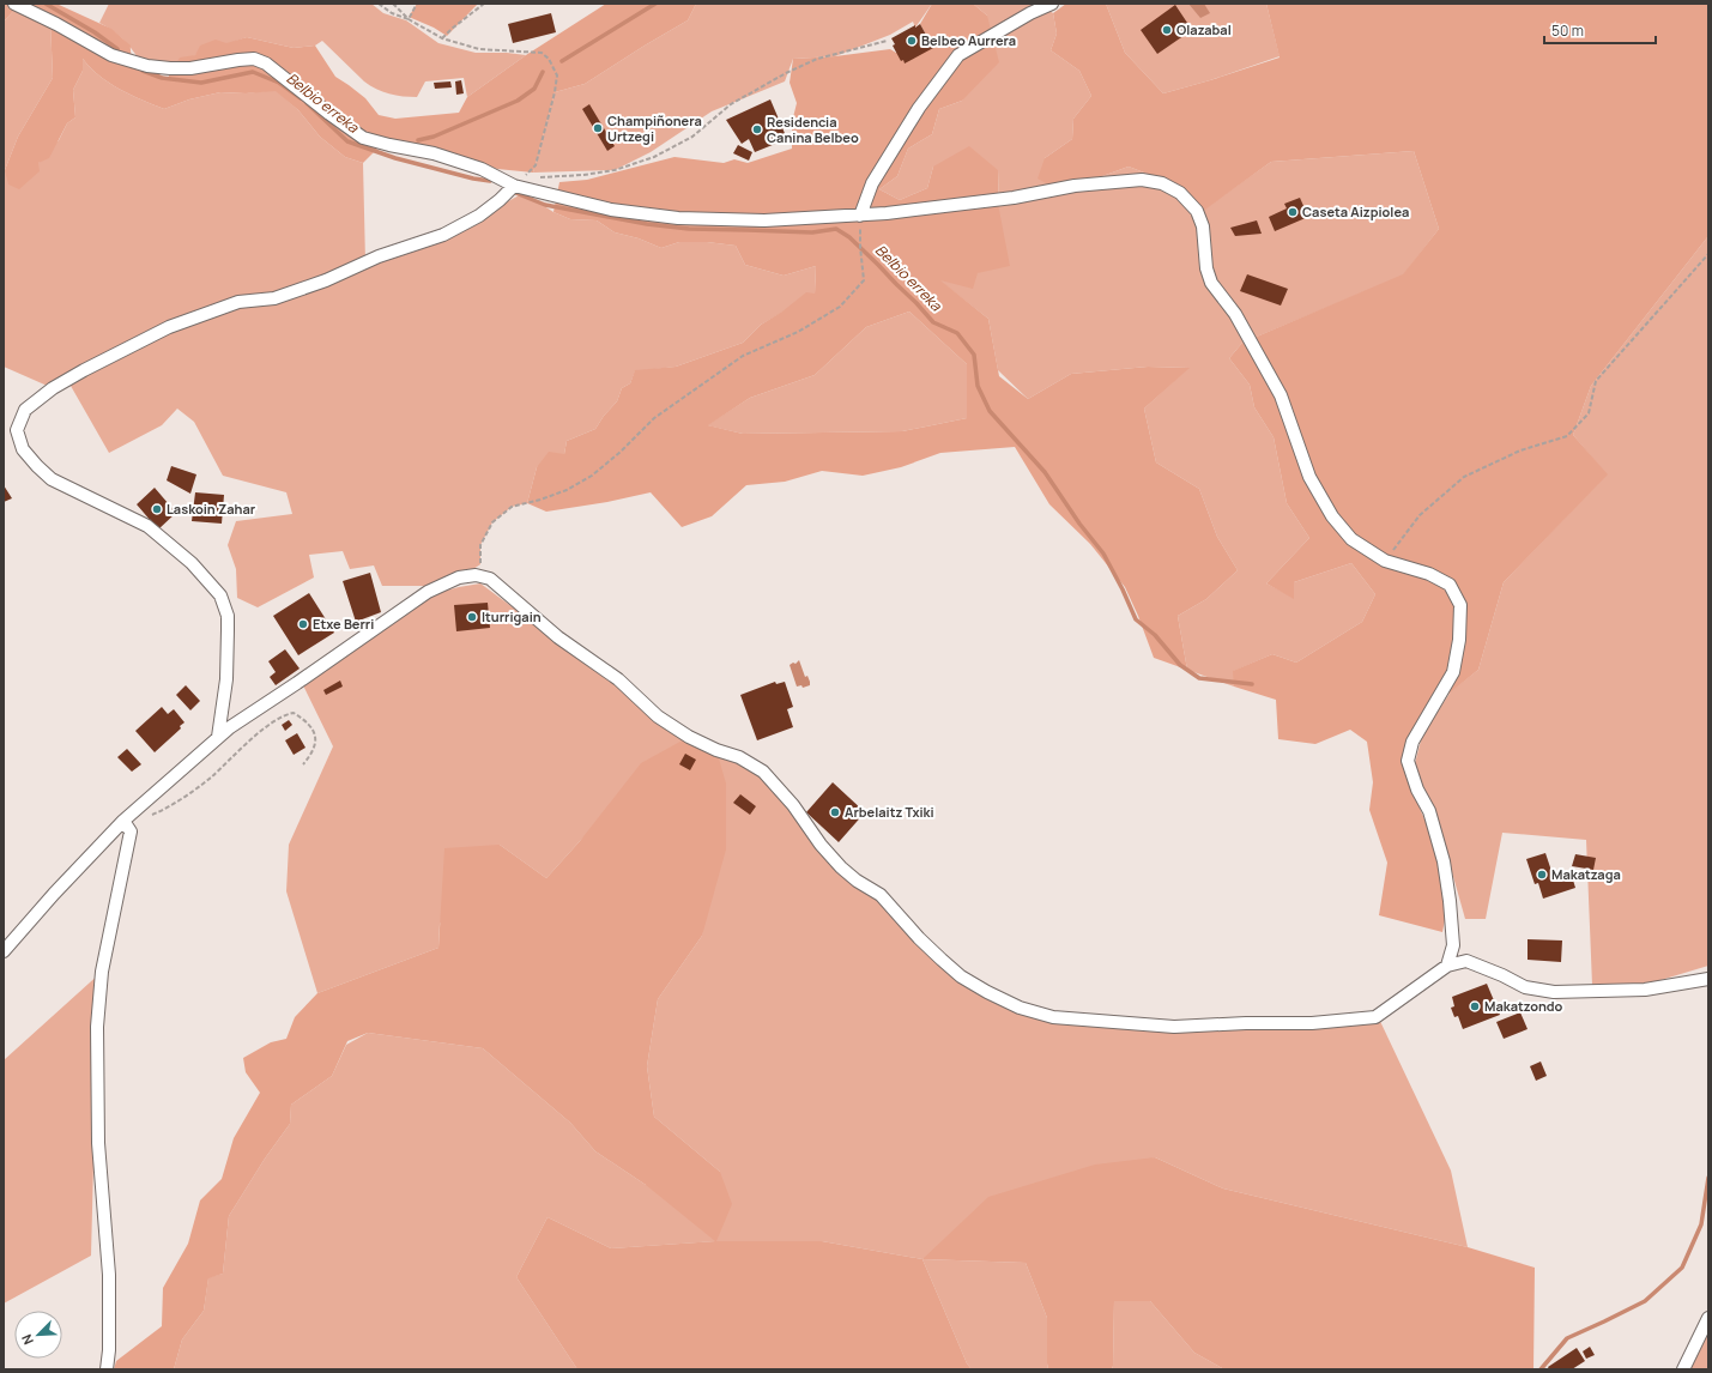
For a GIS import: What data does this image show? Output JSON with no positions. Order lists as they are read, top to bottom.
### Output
{
  "water": ["Belbio erreka"],
  "places": [
    "Olazabal",
    "Belbeo Aurrera",
    "Champiñonera Urtzegi",
    "Residencia Canina Belbeo",
    "Caseta Aizpiolea",
    "Laskoin Zahar",
    "Iturrigain",
    "Etxe Berri",
    "Arbelaitz Txiki",
    "Makatzaga",
    "Makatzondo"
  ],
  "scale_bar": "50 m",
  "north": "bottom left"
}
